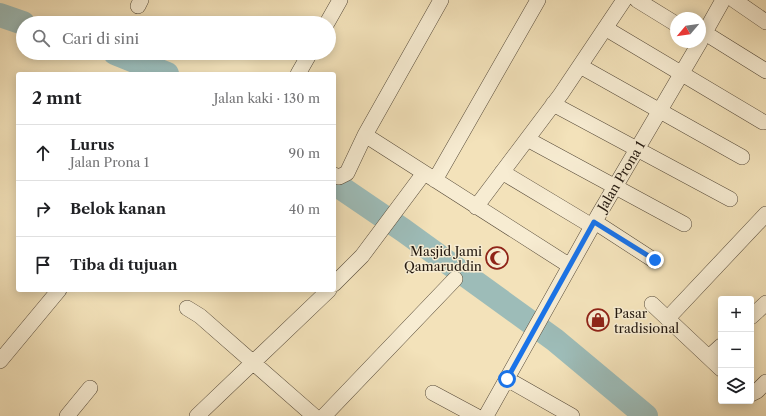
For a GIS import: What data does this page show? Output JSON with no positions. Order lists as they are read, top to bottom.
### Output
{
  "streets": {
    "street": ["Jalan Prona 1"]
  },
  "places": {
    "mosque": ["Masjid Jami Qamaruddin"],
    "shop": ["Pasar tradisional"]
  },
  "north": "bottom left",
  "page": {
    "search": "Cari di sini",
    "heading": ["2 mnt", "Jalan kaki · 130 m"],
    "list": [
      ["Lurus", "Jalan Prona 1", "90 m"],
      ["Belok kanan", "40 m"],
      "Tiba di tujuan"
    ],
    "map_buttons": ["+", "−"]
  }
}
